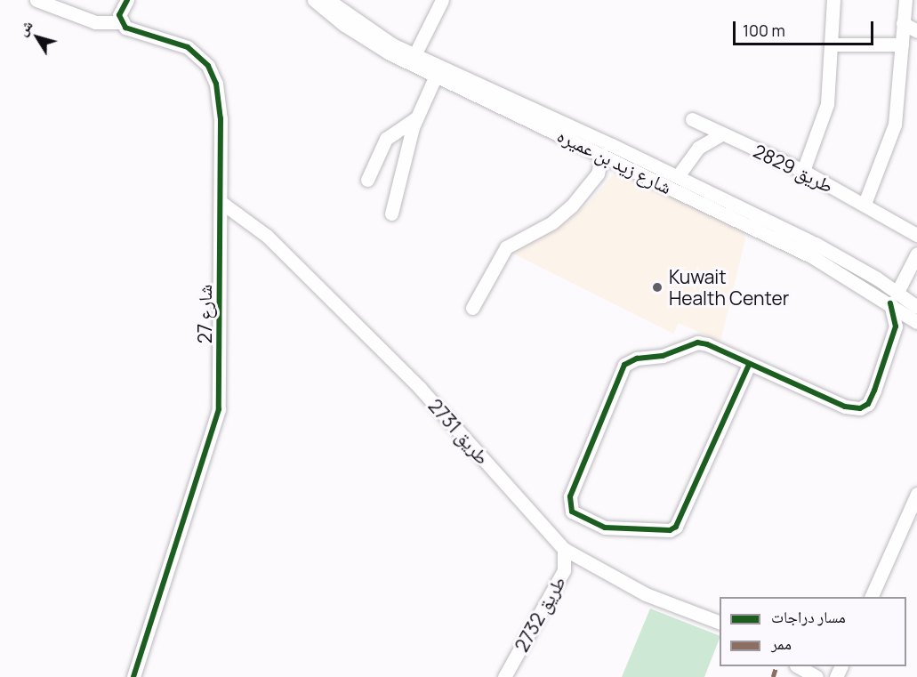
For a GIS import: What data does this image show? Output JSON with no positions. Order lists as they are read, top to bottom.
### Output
{
  "streets": {
    "street": [
      "شارع زيد بن عميره",
      "طريق 2829",
      "شارع 27",
      "طريق 2731",
      "طريق 2732"
    ]
  },
  "crossings": [
    ["شارع 27", "طريق 2731"],
    ["طريق 2731", "طريق 2732"]
  ],
  "places": ["Kuwait Health Center"],
  "legend": ["مسار دراجات", "ممر"],
  "scale_bar": "100 m",
  "north": "top left"
}
